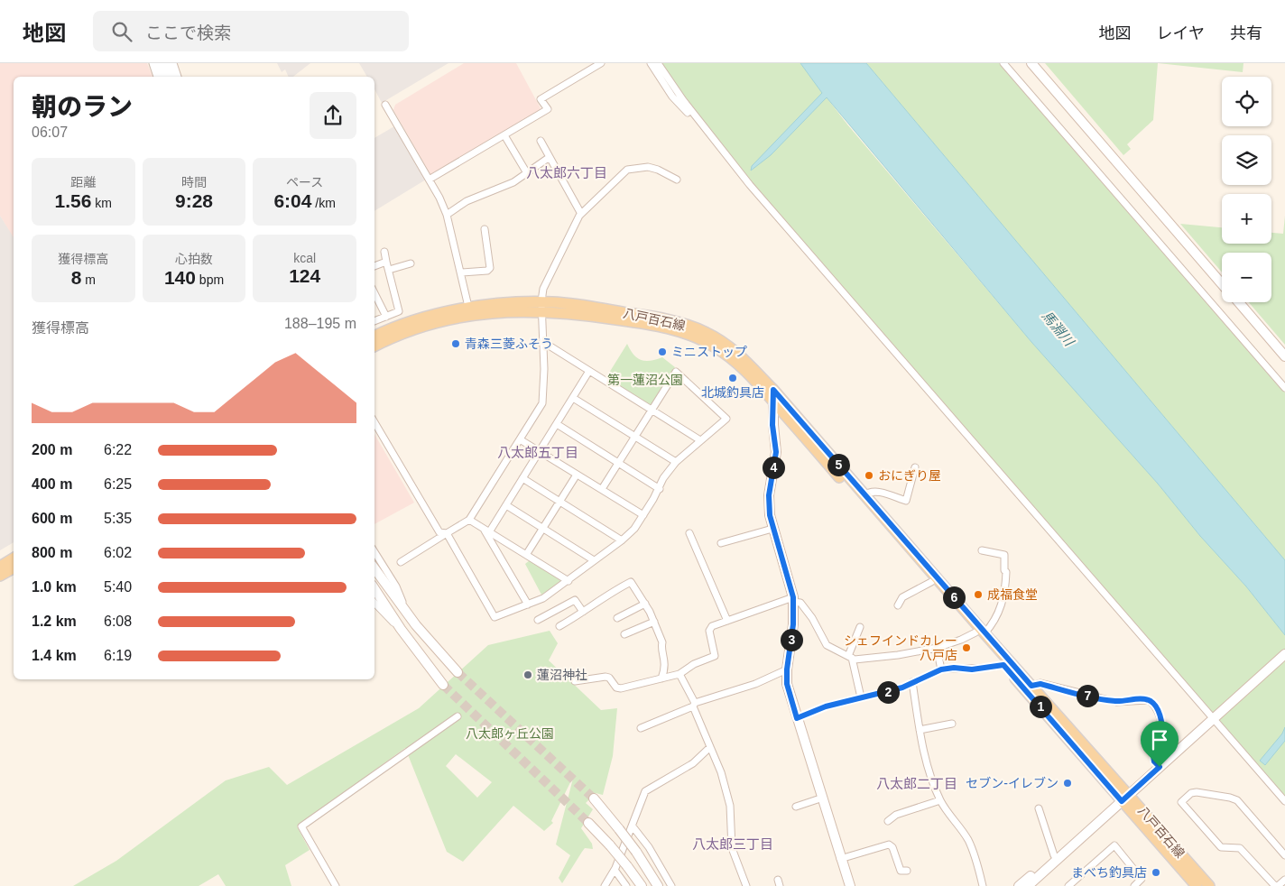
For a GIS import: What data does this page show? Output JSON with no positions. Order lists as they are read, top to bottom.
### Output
{
  "streets": {
    "main road": ["八戸百石線"]
  },
  "districts": [
    "八太郎六丁目",
    "八太郎五丁目",
    "八太郎二丁目",
    "八太郎三丁目"
  ],
  "water": ["馬淵川"],
  "parks": ["第一蓮沼公園", "八太郎ヶ丘公園"],
  "places": [
    "青森三菱ふそう",
    "ミニストップ",
    "北城釣具店",
    "おにぎり屋",
    "成福食堂",
    "シェフインドカレー 八戸店",
    "蓮沼神社",
    "セブン-イレブン",
    "まべち釣具店"
  ],
  "page": {
    "header": "地図",
    "search": "ここで検索",
    "nav": ["地図", "レイヤ", "共有"],
    "map_buttons": ["+", "−"],
    "heading": ["朝のラン", "06:07"],
    "stats": [
      ["距離", "1.56 km"],
      ["時間", "9:28"],
      ["ペース", "6:04 /km"],
      ["獲得標高", "8 m"],
      ["心拍数", "140 bpm"],
      ["kcal", "124"]
    ],
    "chart": ["獲得標高", "188–195 m"],
    "list": [
      {
        "name": "200 m",
        "note": "6:22"
      },
      {
        "name": "400 m",
        "note": "6:25"
      },
      {
        "name": "600 m",
        "note": "5:35"
      },
      {
        "name": "800 m",
        "note": "6:02"
      },
      {
        "name": "1.0 km",
        "note": "5:40"
      },
      {
        "name": "1.2 km",
        "note": "6:08"
      },
      {
        "name": "1.4 km",
        "note": "6:19"
      }
    ],
    "pins": [
      "5",
      "4",
      "6",
      "3",
      "2",
      "7",
      "1"
    ]
  }
}
